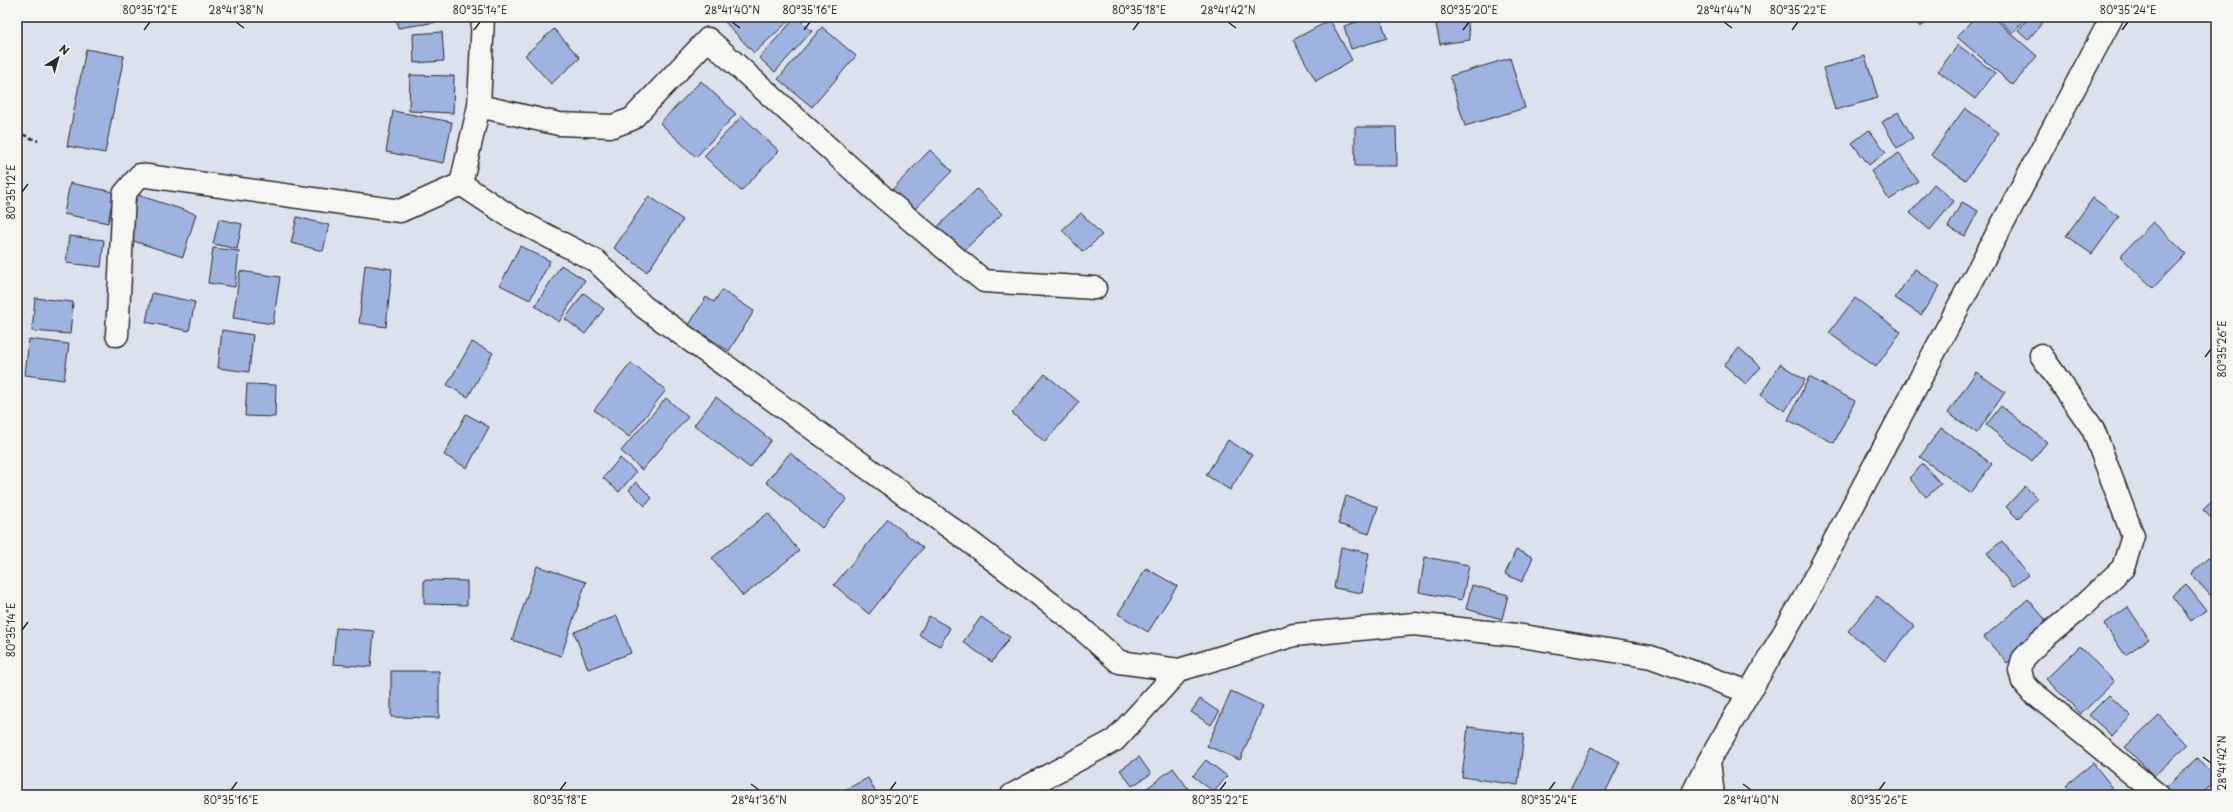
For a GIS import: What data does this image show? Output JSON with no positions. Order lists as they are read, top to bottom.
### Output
{
  "north": "top right",
  "coordinates": [
    "80°35'12\"E",
    "28°41'38\"N",
    "80°35'14\"E",
    "28°41'40\"N",
    "80°35'16\"E",
    "80°35'18\"E",
    "28°41'42\"N",
    "80°35'20\"E",
    "28°41'44\"N",
    "80°35'22\"E",
    "80°35'24\"E",
    "80°35'26\"E",
    "28°41'36\"N"
  ]
}
